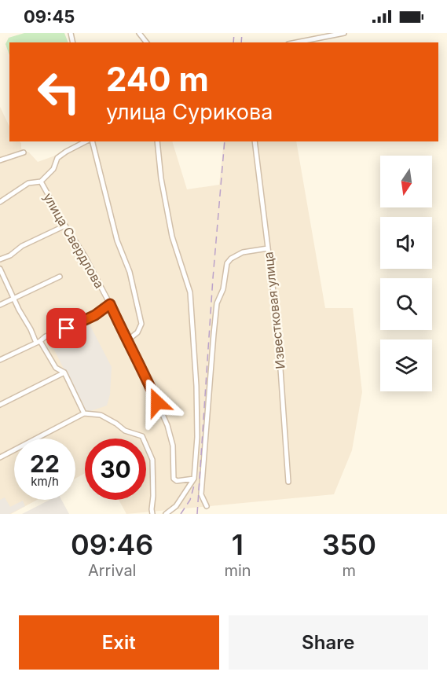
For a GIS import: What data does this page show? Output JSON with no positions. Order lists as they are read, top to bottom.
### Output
{
  "streets": {
    "street": ["улица Свердлова", "Известковая улица"]
  },
  "north": "bottom",
  "page": {
    "status": "09:45",
    "turn": ["240 m", "улица Сурикова"],
    "speed": "22 km/h",
    "limit": "30",
    "eta": [
      "09:46",
      "Arrival",
      "1",
      "min",
      "350",
      "m"
    ],
    "buttons": ["Exit", "Share"]
  }
}
